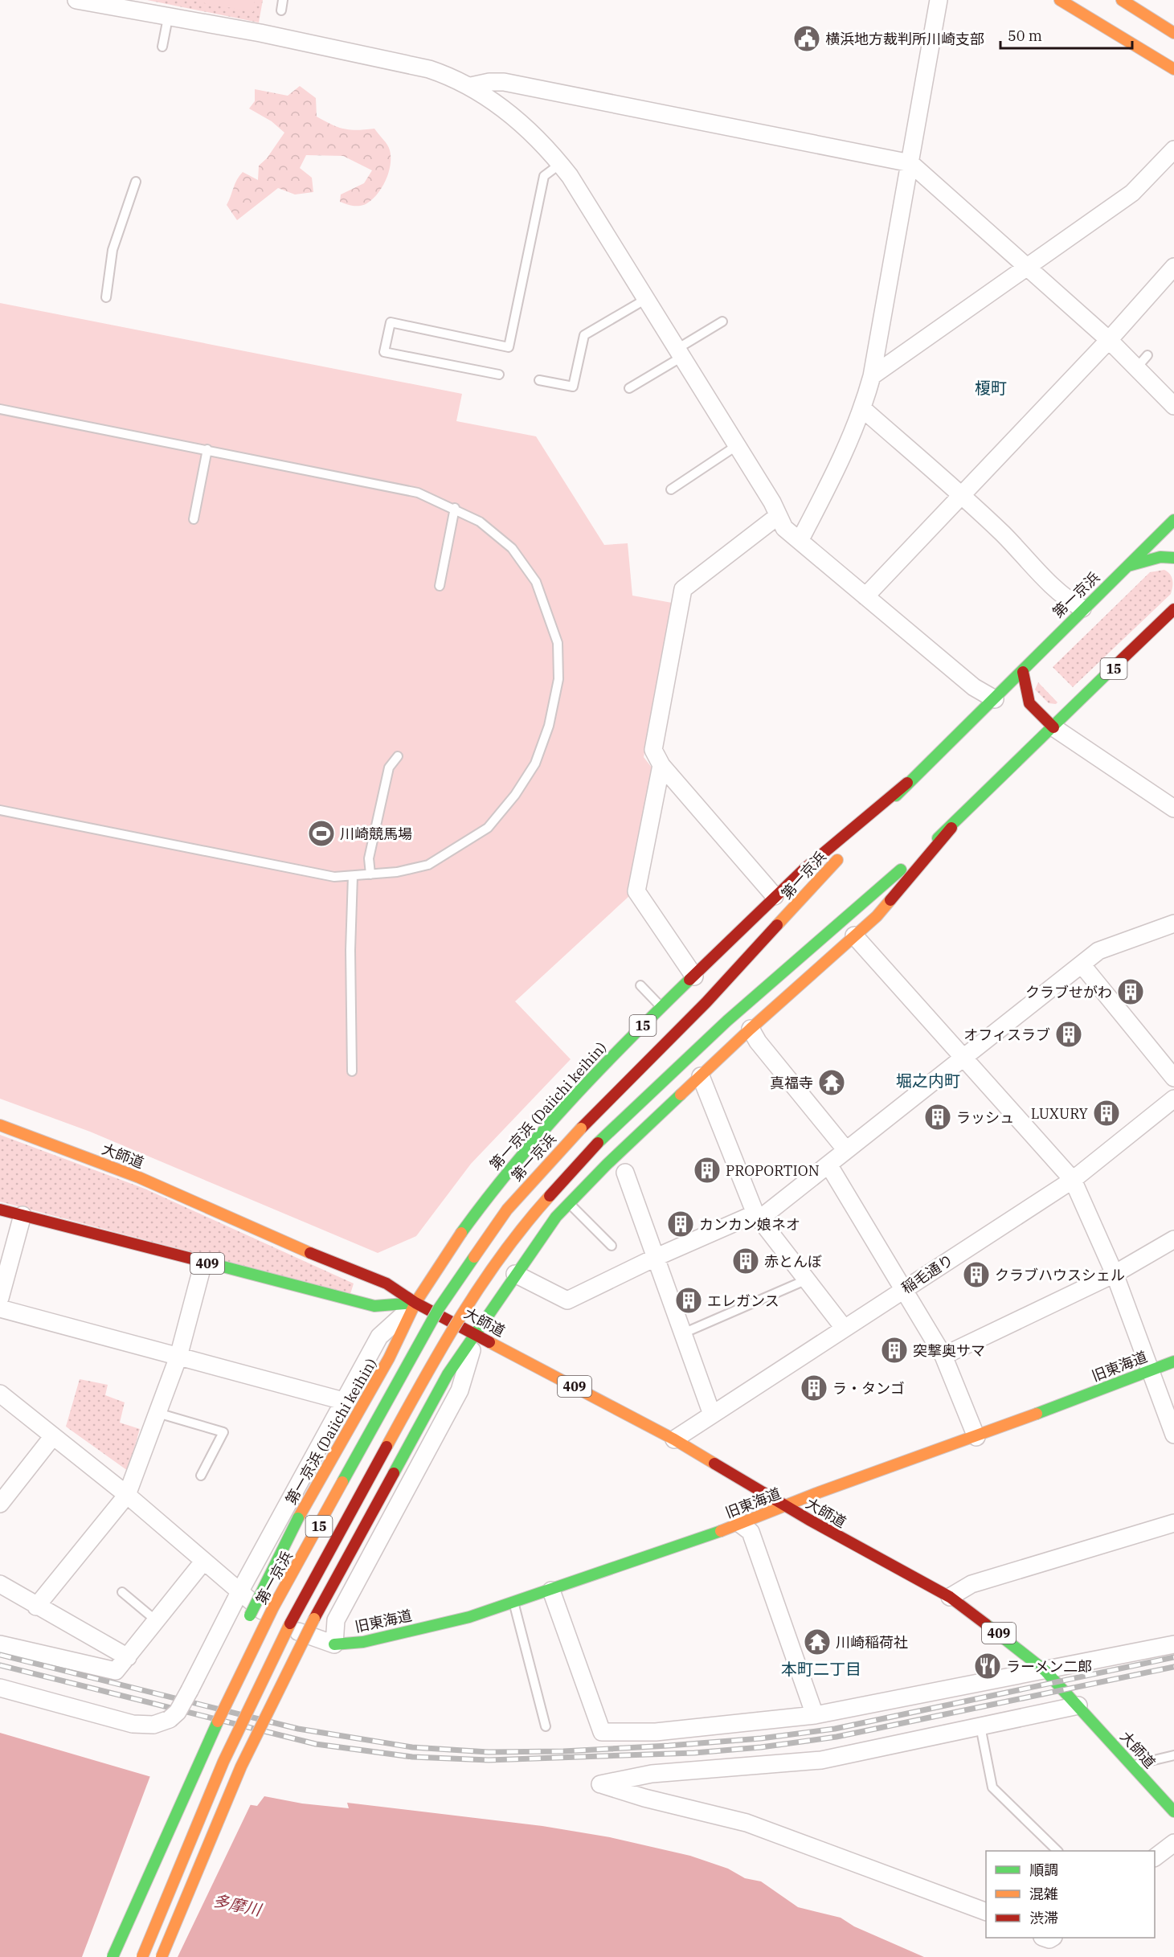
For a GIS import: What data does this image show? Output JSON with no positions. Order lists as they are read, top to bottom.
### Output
{
  "streets": {
    "main road": [
      "第一京浜",
      "15",
      "第一京浜 (Daiichi keihin)",
      "大師道",
      "409",
      "旧東海道"
    ],
    "street": ["稲毛通り"]
  },
  "crossings": [
    ["第一京浜", "第一京浜 (Daiichi keihin)"],
    ["第一京浜 (Daiichi keihin)", "大師道"],
    ["第一京浜 (Daiichi keihin)", "409"],
    ["大師道", "409"],
    ["大師道", "稲毛通り"],
    ["大師道", "旧東海道"]
  ],
  "districts": ["榎町", "堀之内町", "本町二丁目"],
  "water": ["多摩川"],
  "places": {
    "public building": ["横浜地方裁判所川崎支部"],
    "sports": ["川崎競馬場"],
    "building": [
      "クラブせがわ",
      "オフィスラブ",
      "LUXURY",
      "ラッシュ",
      "PROPORTION",
      "カンカン娘ネオ",
      "赤とんぼ",
      "クラブハウスシェル",
      "エレガンス",
      "突撃奥サマ",
      "ラ・タンゴ"
    ],
    "temple": ["真福寺", "川崎稲荷社"],
    "restaurant": ["ラーメン二郎"]
  },
  "legend": ["順調", "混雑", "渋滞"],
  "scale_bar": "50 m"
}
